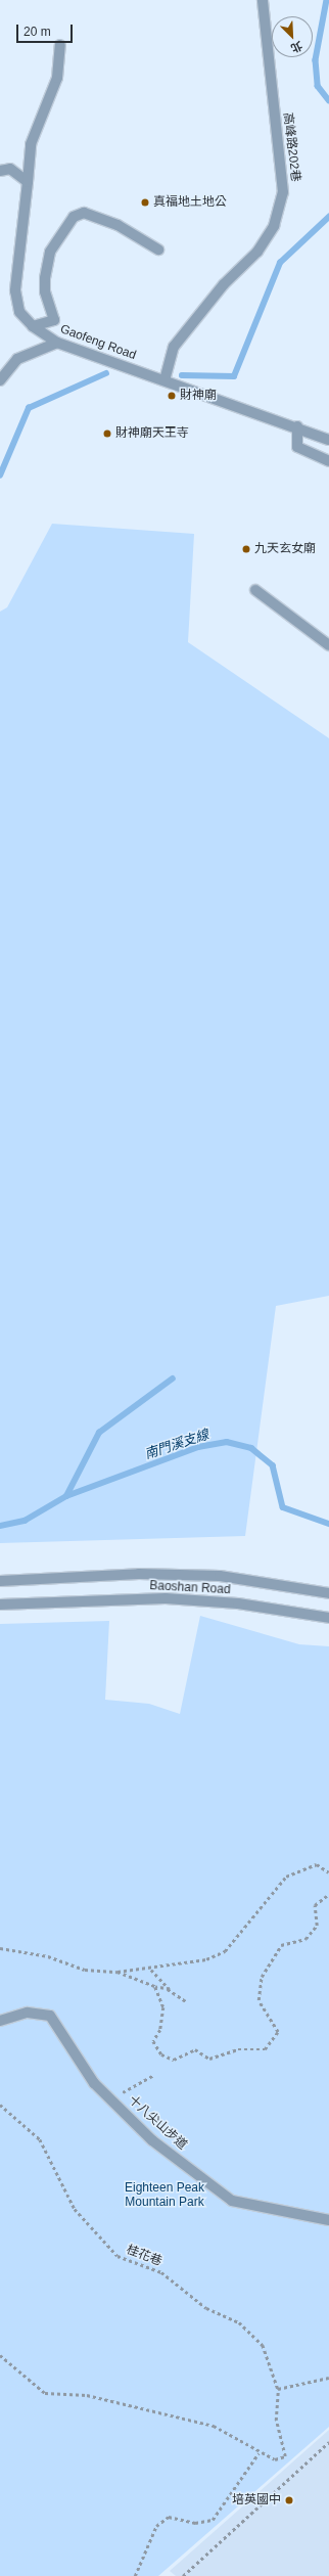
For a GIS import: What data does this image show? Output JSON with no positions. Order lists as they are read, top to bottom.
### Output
{
  "streets": {
    "street": [
      "高峰路202巷",
      "Gaofeng Road",
      "Baoshan Road",
      "十八尖山步道"
    ],
    "path": ["桂花巷"]
  },
  "crossings": [
    ["高峰路202巷", "Gaofeng Road"]
  ],
  "water": ["南門溪支線"],
  "parks": ["Eighteen Peak Mountain Park"],
  "places": [
    "真福地土地公",
    "財神廟",
    "財神廟天王寺",
    "九天玄女廟",
    "培英國中"
  ],
  "scale_bar": "20 m",
  "north": "bottom right"
}
